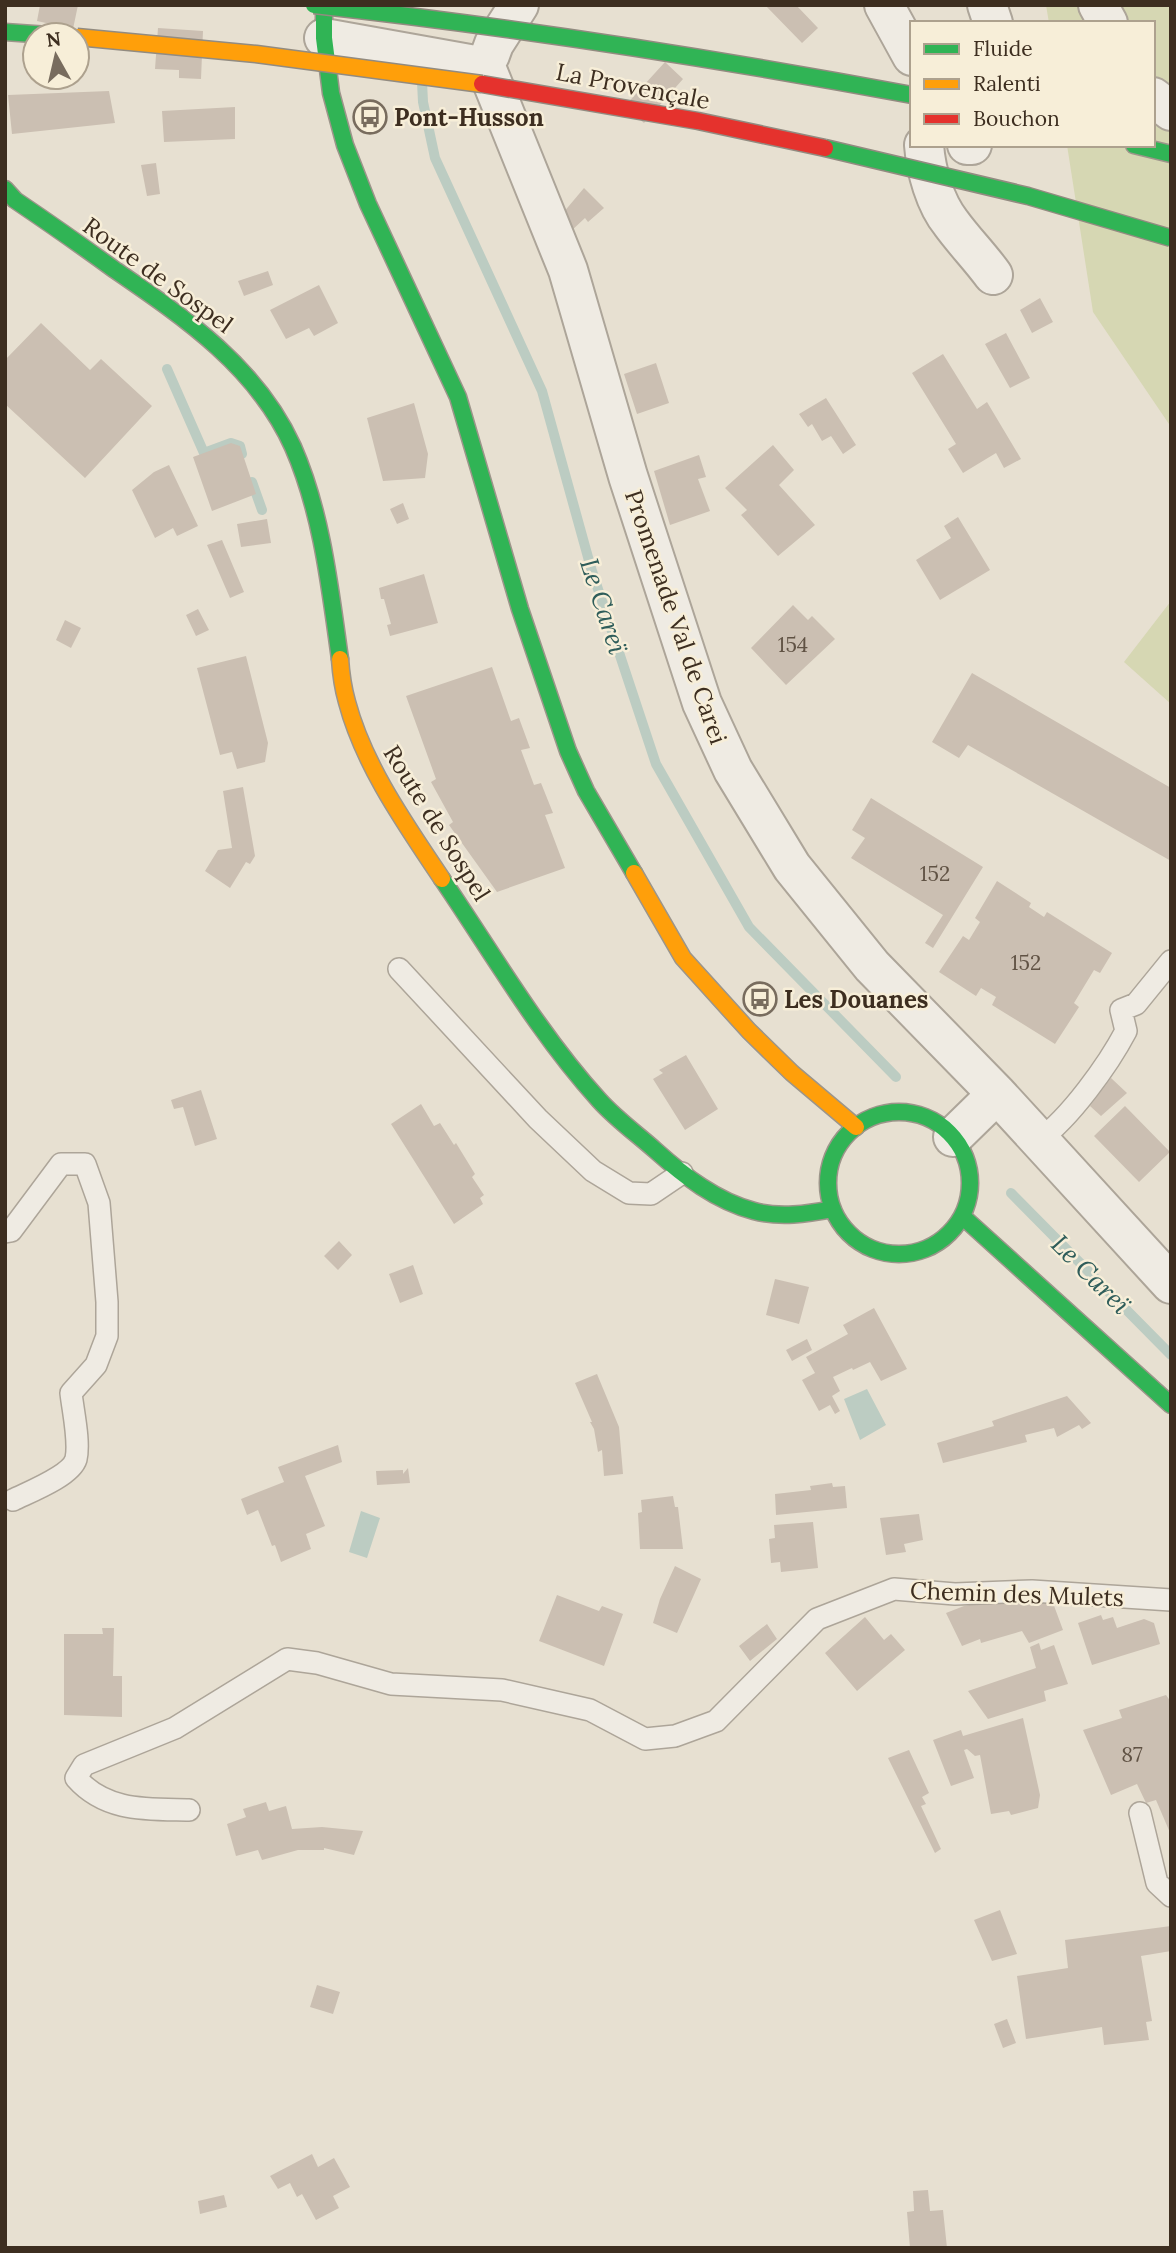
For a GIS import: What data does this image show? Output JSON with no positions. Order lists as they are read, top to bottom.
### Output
{
  "streets": {
    "main road": ["La Provençale", "Route de Sospel"],
    "street": ["Promenade Val de Carei"],
    "lane": ["Chemin des Mulets"]
  },
  "water": ["Le Careï"],
  "places": {
    "bus stop": ["Pont-Husson", "Les Douanes"]
  },
  "house_numbers": [
    "154",
    "152",
    "152",
    "87"
  ],
  "legend": ["Fluide", "Ralenti", "Bouchon"],
  "north": "top"
}
